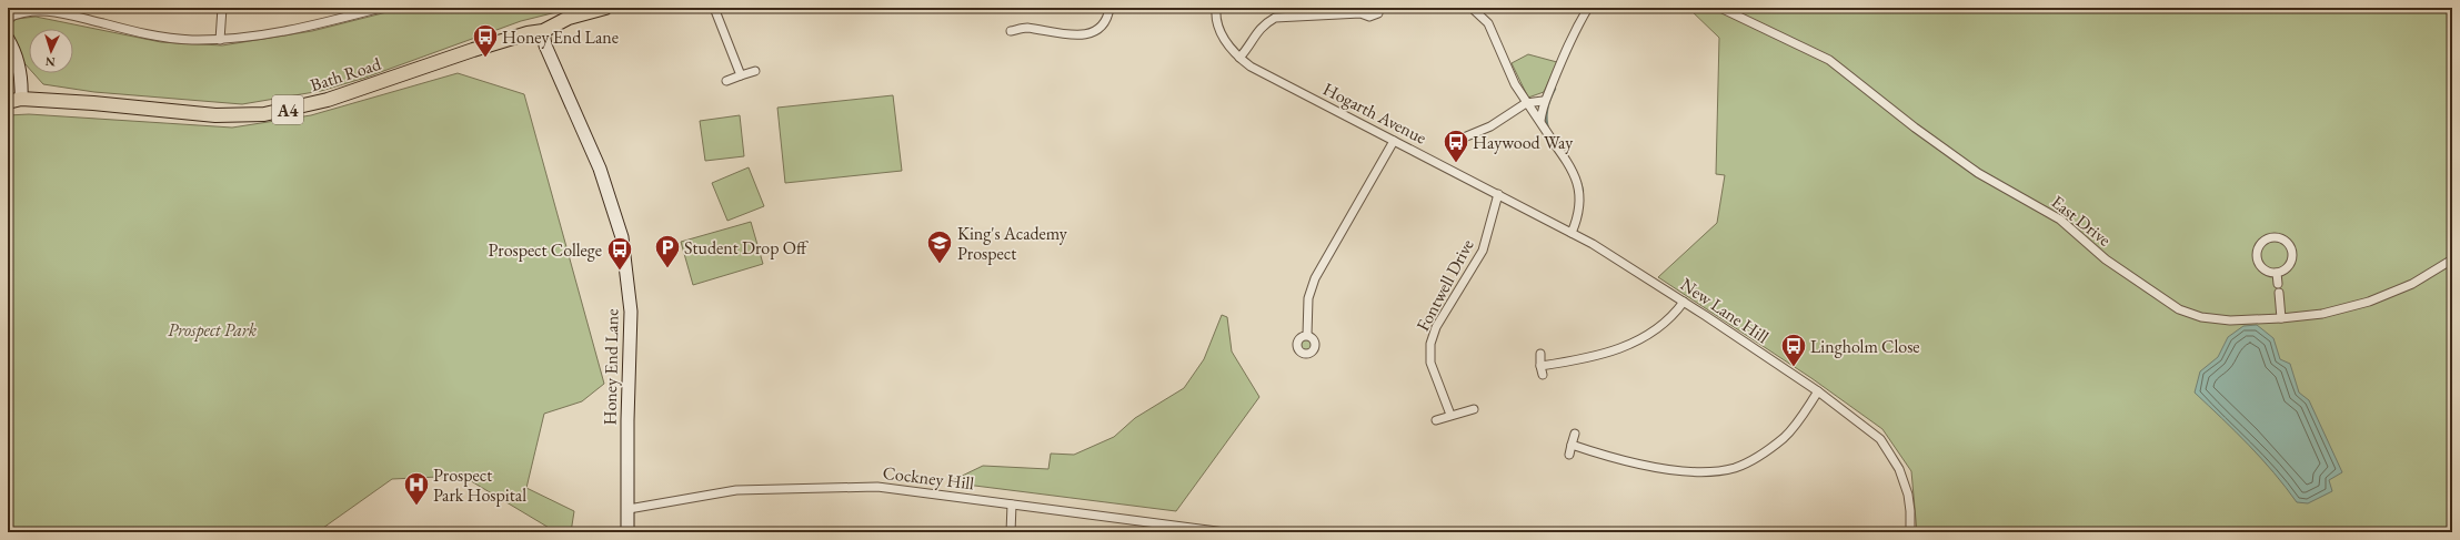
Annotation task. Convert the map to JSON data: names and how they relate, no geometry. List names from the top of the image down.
{
  "streets": {
    "main road": ["Bath Road", "A4"],
    "street": [
      "Hogarth Avenue",
      "East Drive",
      "Fontwell Drive",
      "New Lane Hill",
      "Honey End Lane",
      "Cockney Hill"
    ]
  },
  "crossings": [
    ["Bath Road", "Honey End Lane"],
    ["Hogarth Avenue", "Fontwell Drive"],
    ["Hogarth Avenue", "New Lane Hill"],
    ["Honey End Lane", "Cockney Hill"]
  ],
  "parks": ["Prospect Park"],
  "places": {
    "bus stop": [
      "Honey End Lane",
      "Haywood Way",
      "Prospect College",
      "Lingholm Close"
    ],
    "school or university": ["King's Academy Prospect"],
    "parking": ["Student Drop Off"],
    "hospital": ["Prospect Park Hospital"]
  },
  "north": "bottom"
}
